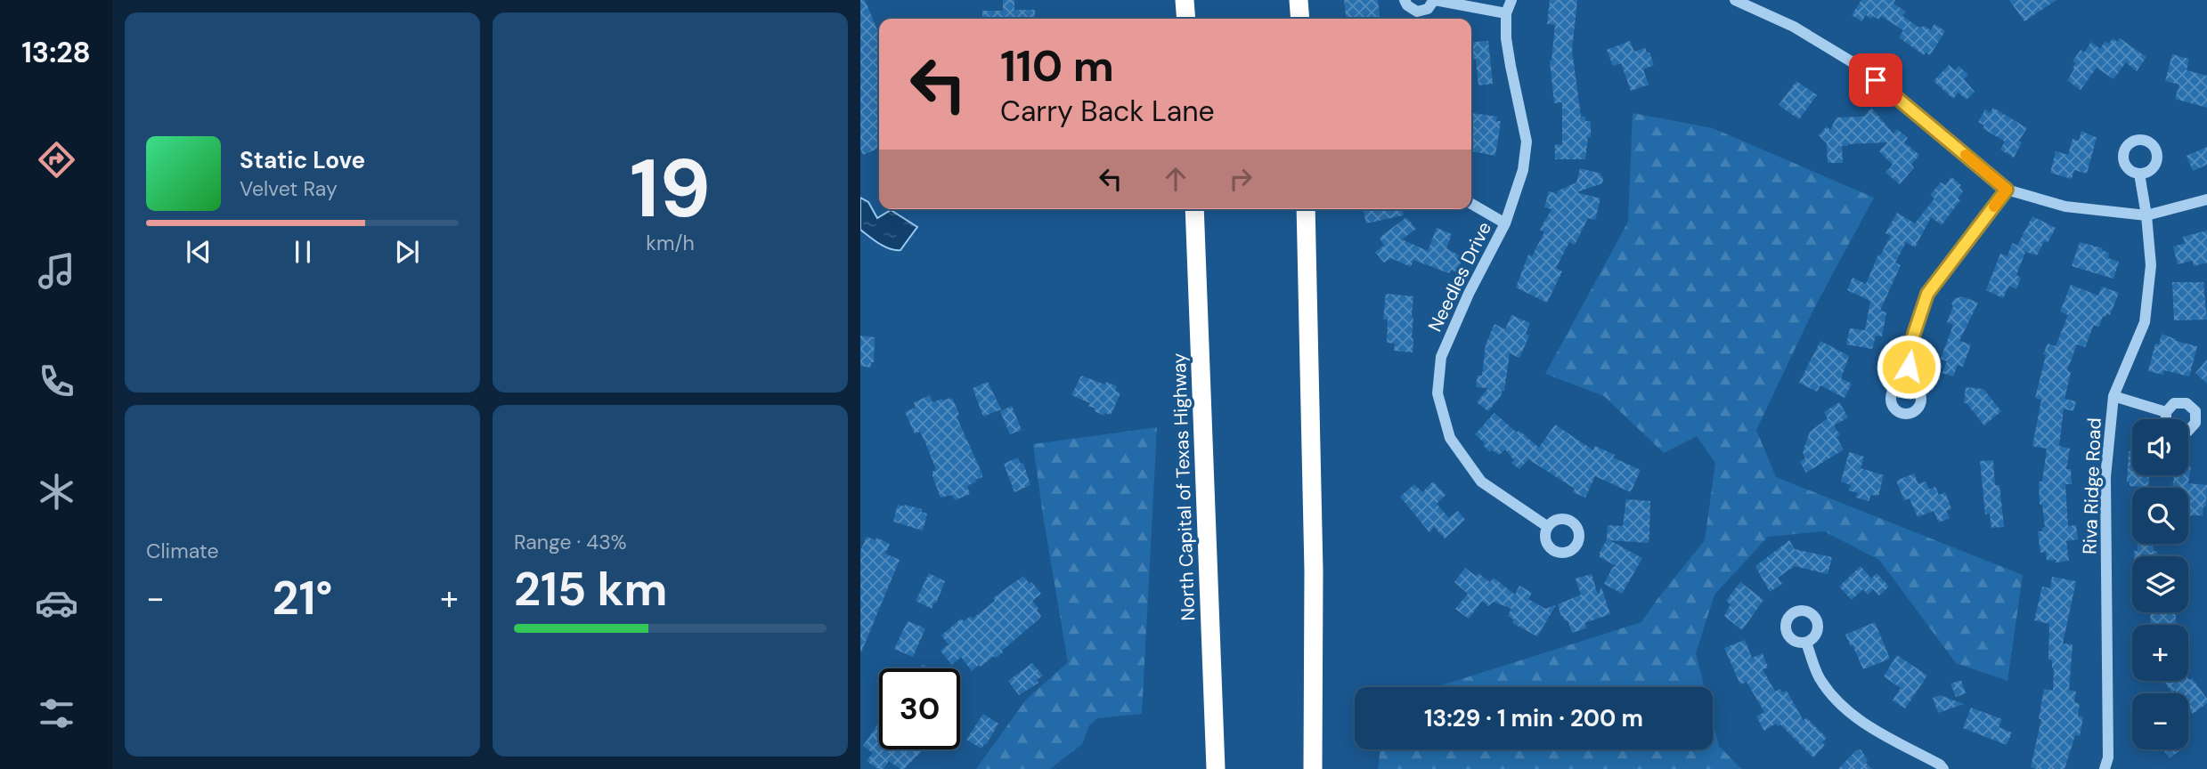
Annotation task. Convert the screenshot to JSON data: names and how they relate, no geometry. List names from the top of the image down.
{
  "streets": {
    "highway": ["North Capital of Texas Highway"],
    "street": ["Needles Drive", "Riva Ridge Road"]
  },
  "page": {
    "tabs": "13:28",
    "tile": [
      ["19", "km/h"],
      "Climate",
      ["Range · 43%", "215 km"]
    ],
    "turn": ["110 m", "Carry Back Lane"],
    "song": ["Static Love", "Velvet Ray"],
    "map_buttons": ["+", "−"],
    "heat": ["−", "21°", "+"],
    "limit": "30",
    "trip": "13:29 · 1 min · 200 m"
  }
}
